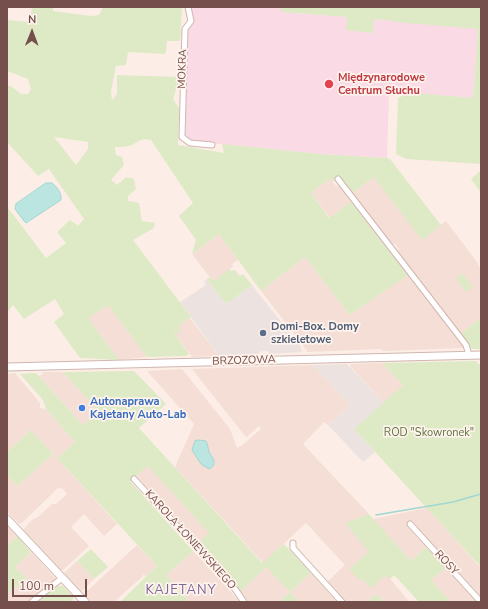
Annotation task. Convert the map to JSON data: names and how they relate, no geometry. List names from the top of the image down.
{
  "streets": {
    "street": [
      "MOKRA",
      "BRZOZOWA",
      "KAROLA ŁONIEWSKIEGO",
      "ROSY"
    ]
  },
  "districts": ["KAJETANY"],
  "parks": ["ROD \"Skowronek\""],
  "places": ["Międzynarodowe Centrum Słuchu", "Domi-Box. Domy szkieletowe", "Autonaprawa Kajetany Auto-Lab"],
  "scale_bar": "100 m",
  "north": "top"
}
